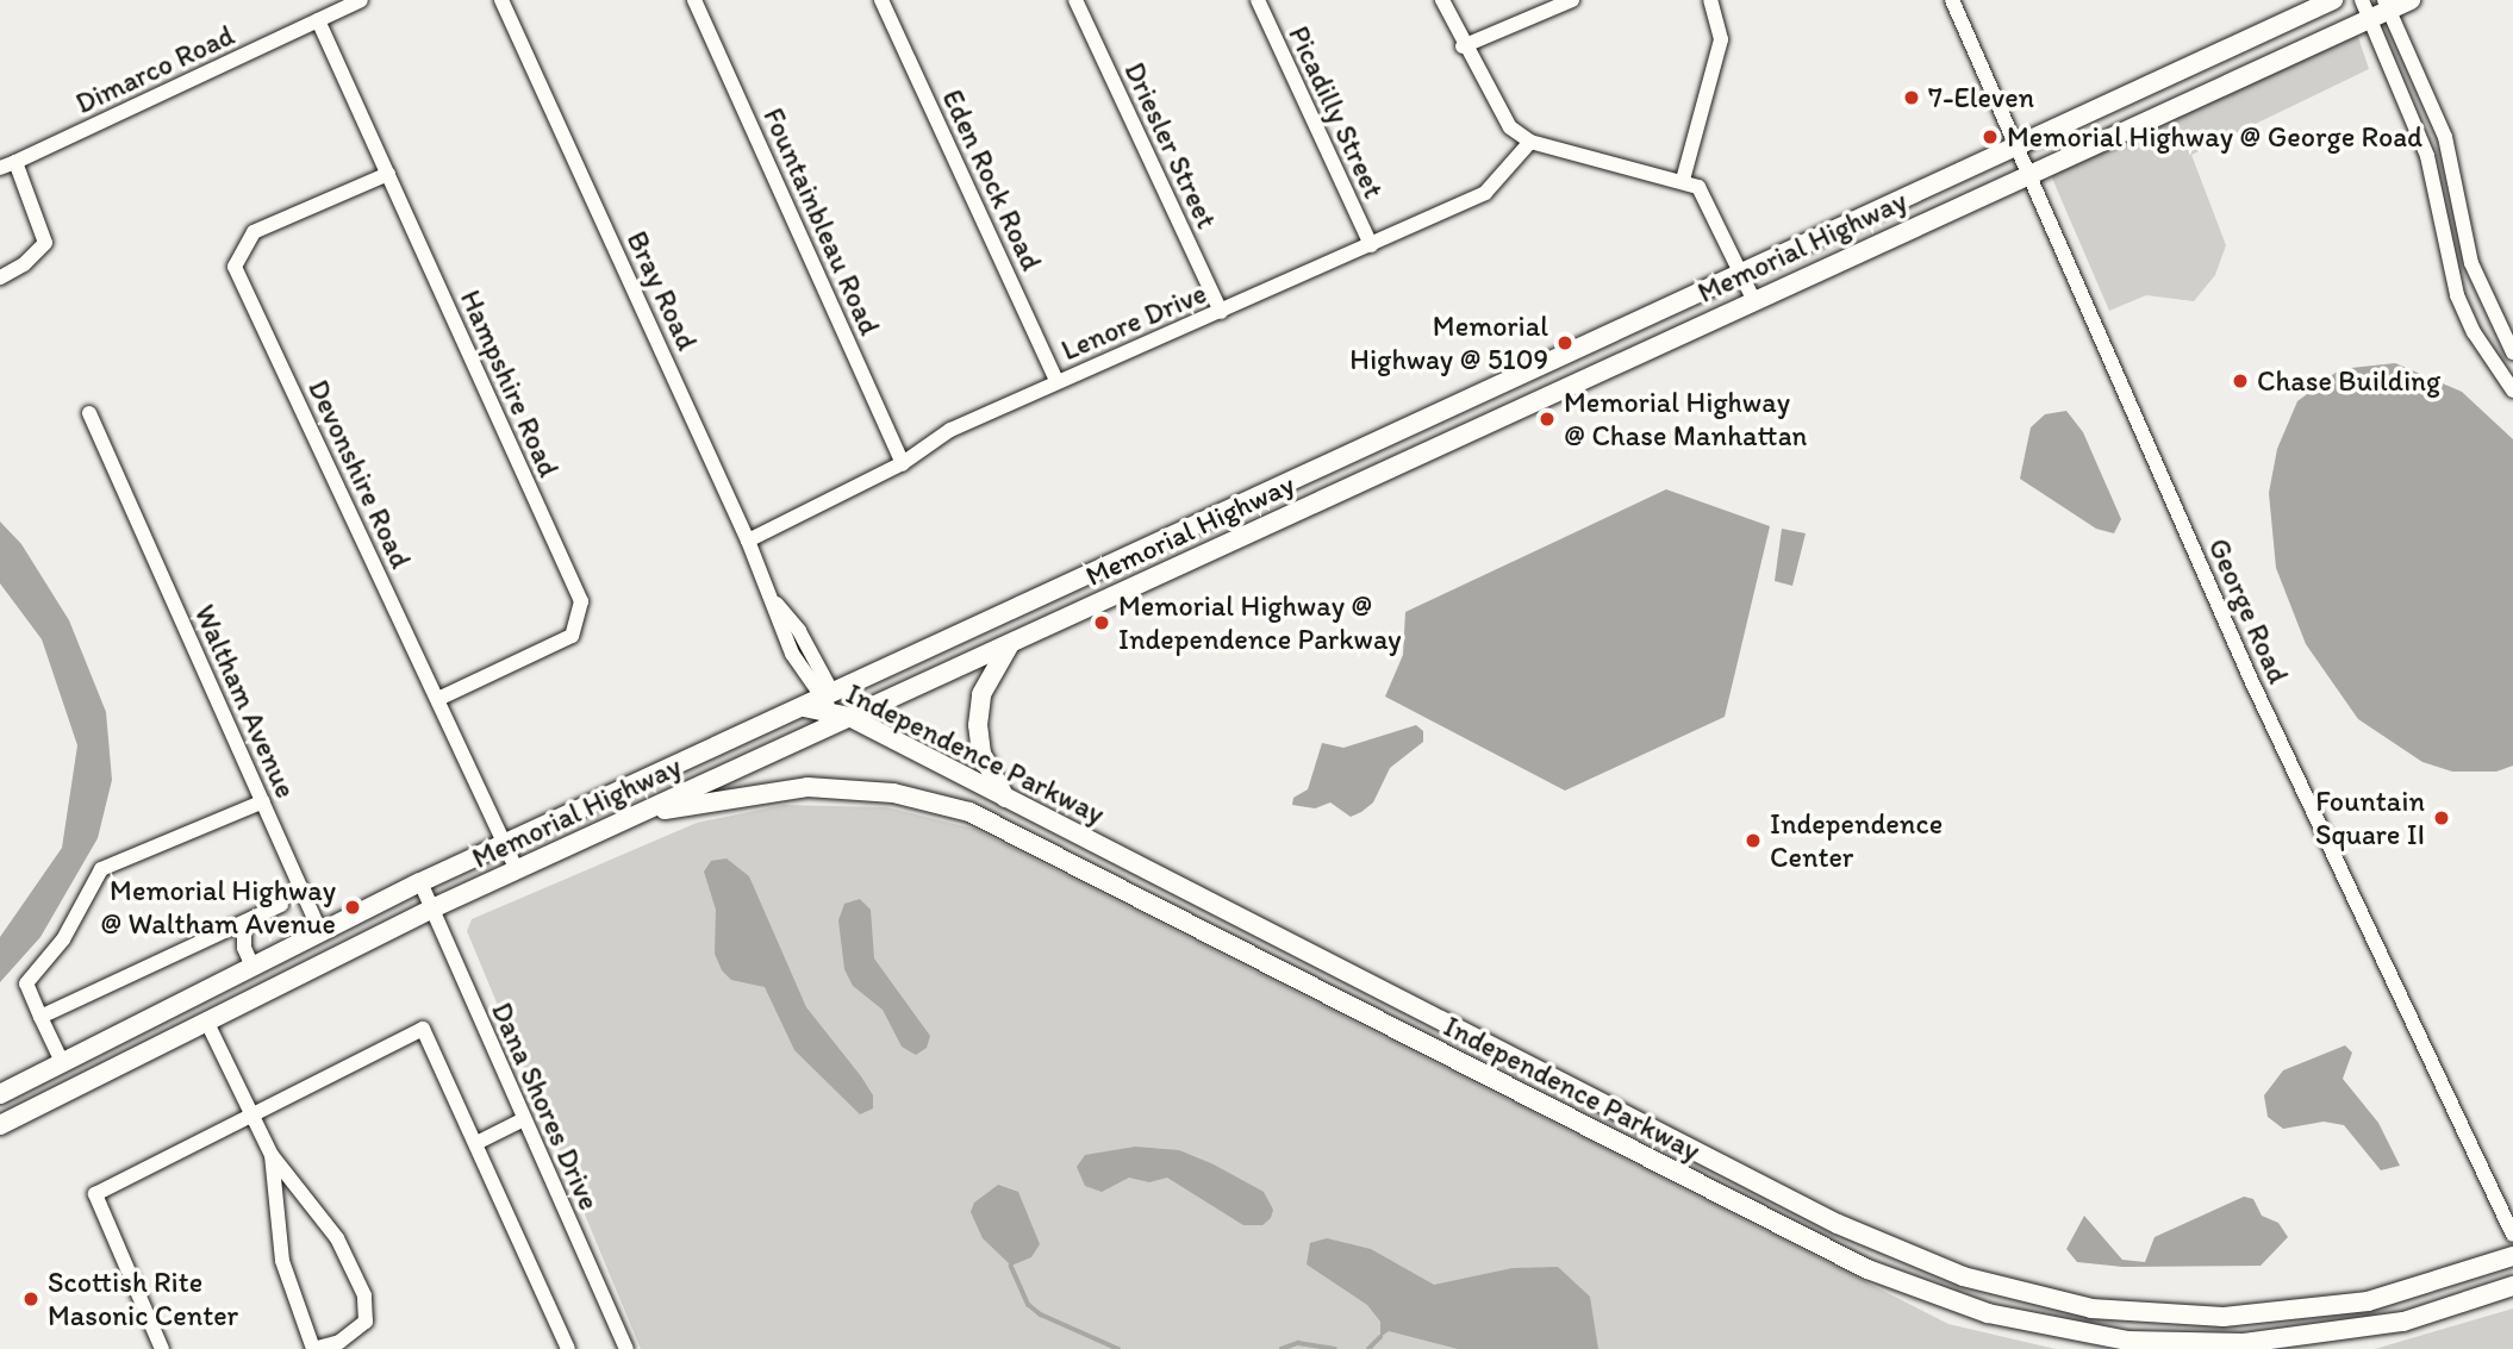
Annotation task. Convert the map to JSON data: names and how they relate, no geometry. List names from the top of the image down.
{
  "streets": {
    "main road": ["Memorial Highway", "Independence Parkway"],
    "street": [
      "Dimarco Road",
      "Picadilly Street",
      "Driesler Street",
      "Eden Rock Road",
      "Fountainbleau Road",
      "Bray Road",
      "Lenore Drive",
      "Hampshire Road",
      "Devonshire Road",
      "George Road",
      "Waltham Avenue",
      "Dana Shores Drive"
    ]
  },
  "crossings": [
    ["Dimarco Road", "Hampshire Road"],
    ["Picadilly Street", "Lenore Drive"],
    ["Driesler Street", "Lenore Drive"],
    ["Eden Rock Road", "Lenore Drive"],
    ["Fountainbleau Road", "Lenore Drive"],
    ["Memorial Highway", "Bray Road"],
    ["Memorial Highway", "Devonshire Road"],
    ["Memorial Highway", "George Road"],
    ["Memorial Highway", "Waltham Avenue"],
    ["Memorial Highway", "Independence Parkway"],
    ["Memorial Highway", "Dana Shores Drive"],
    ["Bray Road", "Lenore Drive"],
    ["Bray Road", "Independence Parkway"],
    ["Hampshire Road", "Devonshire Road"]
  ],
  "places": [
    "7-Eleven",
    "Memorial Highway @ George Road",
    "Memorial Highway @ 5109",
    "Chase Building",
    "Memorial Highway @ Chase Manhattan",
    "Memorial Highway @ Independence Parkway",
    "Fountain Square II",
    "Independence Center",
    "Memorial Highway @ Waltham Avenue",
    "Scottish Rite Masonic Center"
  ]
}
